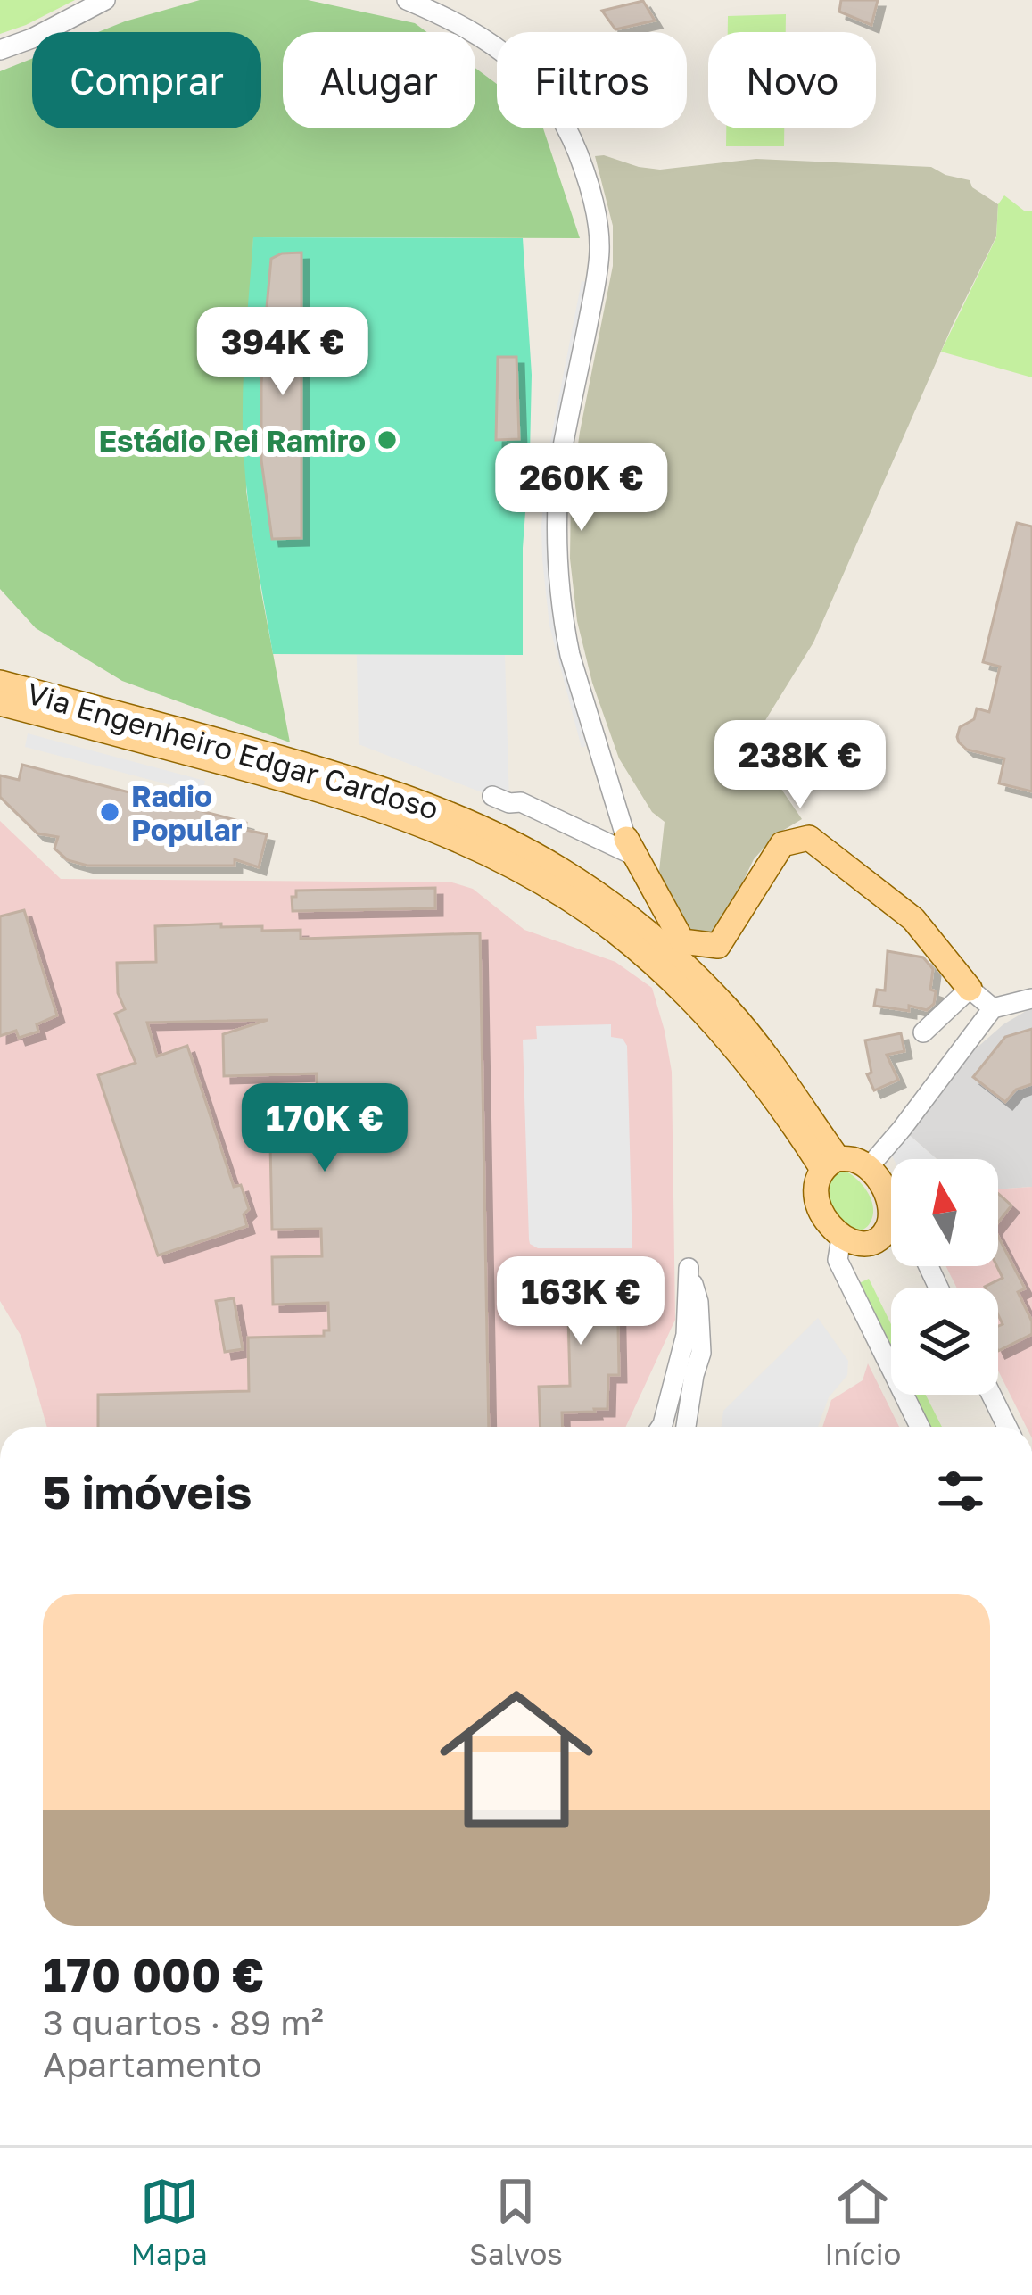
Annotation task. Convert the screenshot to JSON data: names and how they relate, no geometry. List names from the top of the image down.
{
  "streets": {
    "main road": ["Via Engenheiro Edgar Cardoso"]
  },
  "places": ["Estádio Rei Ramiro", "Radio Popular"],
  "north": "top",
  "page": {
    "chip": [
      "Comprar",
      "Alugar",
      "Filtros",
      "Novo"
    ],
    "price": [
      "394K €",
      "260K €",
      "238K €",
      "170K €",
      "163K €"
    ],
    "heading": "5 imóveis",
    "list": [
      {
        "name": "170 000 €",
        "note": "3 quartos · 89 m² · Apartamento"
      }
    ],
    "tabs": ["Mapa", "Salvos", "Início"]
  }
}
